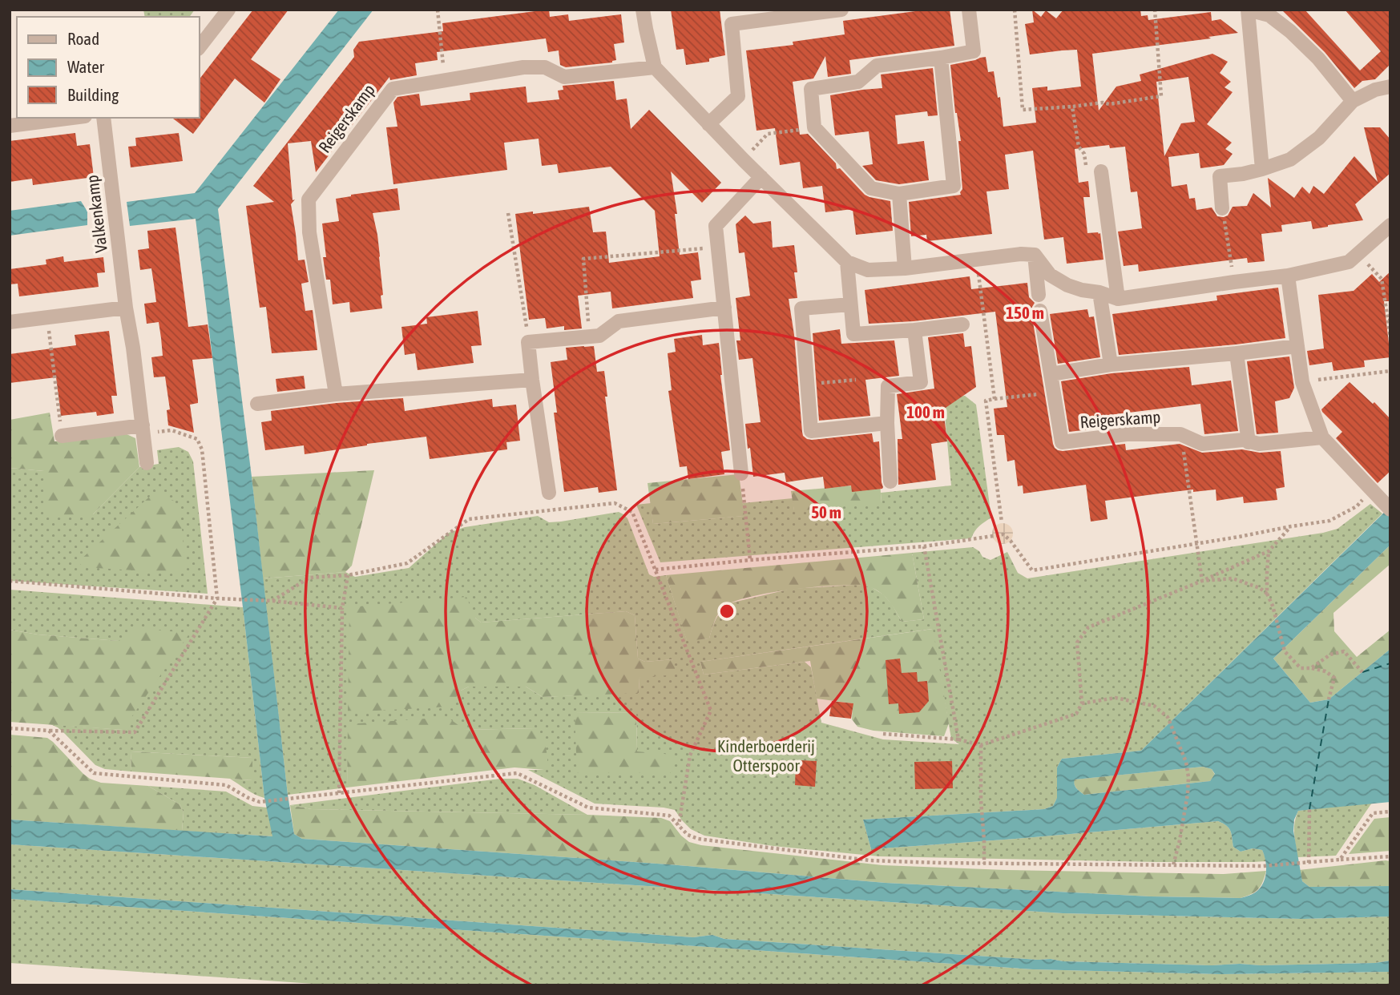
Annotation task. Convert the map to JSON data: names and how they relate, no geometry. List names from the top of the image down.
{
  "streets": {
    "street": ["Reigerskamp", "Valkenkamp"]
  },
  "parks": ["Kinderboerderij Otterspoor"],
  "legend": ["Road", "Water", "Building"],
  "rings": ["150 m", "100 m", "50 m"]
}
